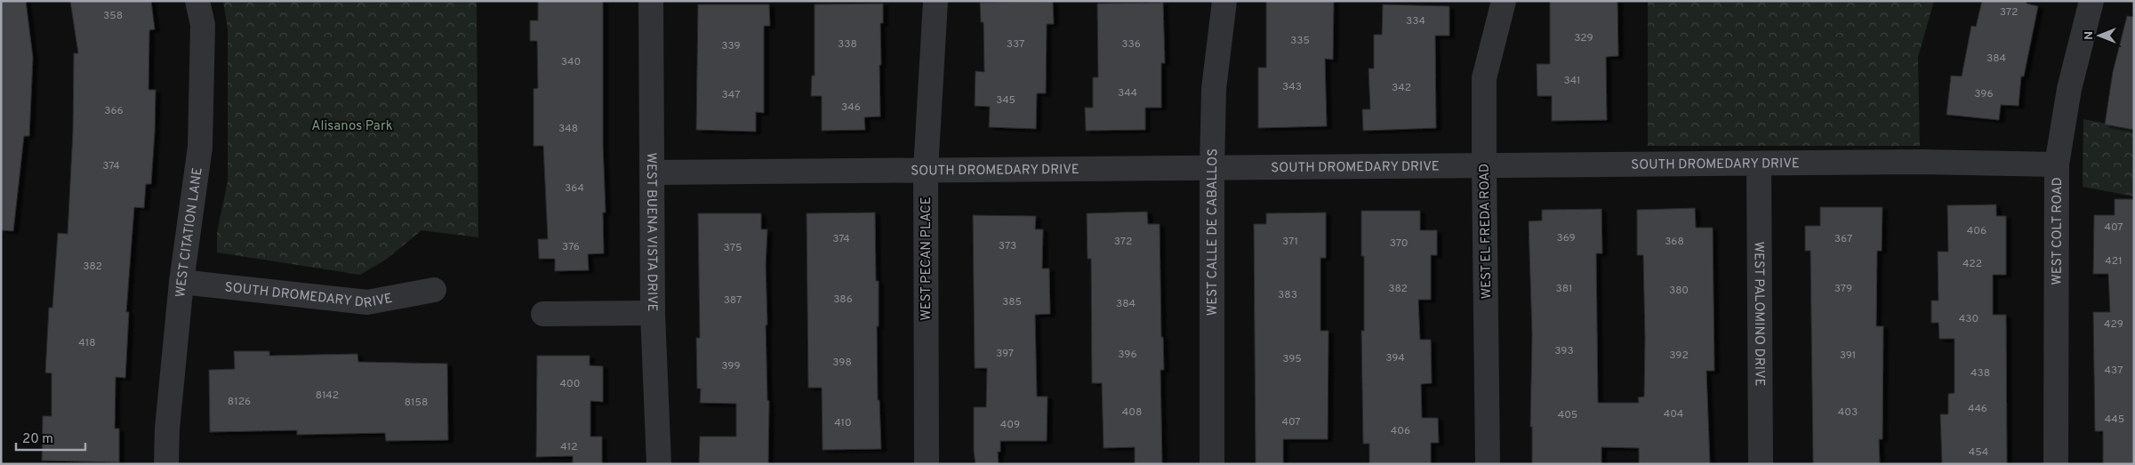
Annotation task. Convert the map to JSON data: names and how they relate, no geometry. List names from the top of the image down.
{
  "streets": {
    "street": [
      "SOUTH DROMEDARY DRIVE",
      "WEST COLT ROAD",
      "WEST EL FREDA ROAD",
      "WEST CITATION LANE",
      "WEST CALLE DE CABALLOS",
      "WEST BUENA VISTA DRIVE",
      "WEST PECAN PLACE",
      "WEST PALOMINO DRIVE"
    ]
  },
  "crossings": [
    ["SOUTH DROMEDARY DRIVE", "WEST COLT ROAD"],
    ["SOUTH DROMEDARY DRIVE", "WEST EL FREDA ROAD"],
    ["SOUTH DROMEDARY DRIVE", "WEST CITATION LANE"],
    ["SOUTH DROMEDARY DRIVE", "WEST CALLE DE CABALLOS"],
    ["SOUTH DROMEDARY DRIVE", "WEST BUENA VISTA DRIVE"],
    ["SOUTH DROMEDARY DRIVE", "WEST PECAN PLACE"],
    ["SOUTH DROMEDARY DRIVE", "WEST PALOMINO DRIVE"]
  ],
  "parks": ["Alisanos Park"],
  "house_numbers": [
    "372",
    "358",
    "334",
    "329",
    "335",
    "338",
    "337",
    "336",
    "339",
    "384",
    "340",
    "341",
    "343",
    "342",
    "344",
    "396",
    "347",
    "345",
    "346",
    "366",
    "348",
    "374",
    "364",
    "407",
    "406",
    "369",
    "374",
    "367",
    "372",
    "371",
    "368",
    "370",
    "373",
    "376",
    "375",
    "421",
    "422",
    "382",
    "382",
    "381",
    "379",
    "380",
    "383",
    "386",
    "387",
    "385",
    "384",
    "430",
    "429",
    "418",
    "393",
    "397",
    "396",
    "392",
    "391",
    "394",
    "395",
    "398",
    "399",
    "437",
    "438",
    "400",
    "8142",
    "8126",
    "8158",
    "446",
    "408",
    "403",
    "404",
    "405",
    "445",
    "407",
    "410",
    "409",
    "406",
    "412",
    "454"
  ],
  "scale_bar": "20 m",
  "north": "left"
}
